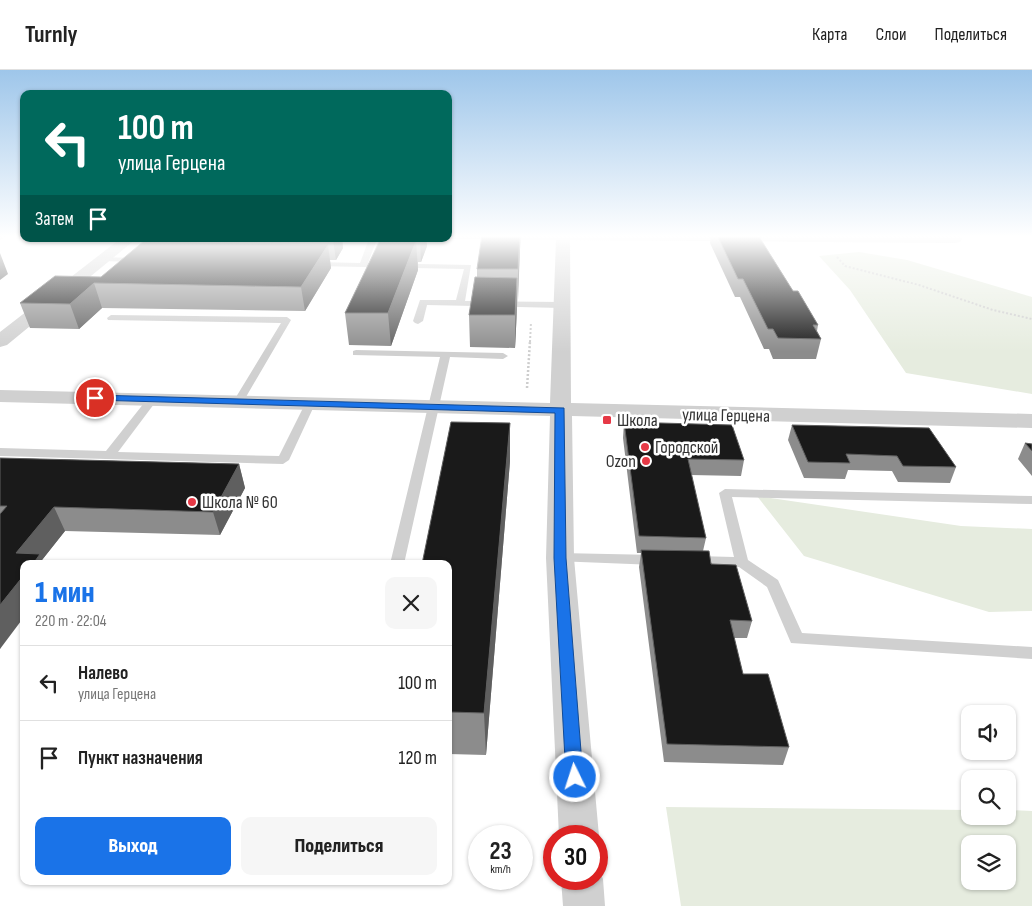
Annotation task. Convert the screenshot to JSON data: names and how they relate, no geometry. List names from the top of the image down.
{
  "streets": {
    "street": ["улица Герцена"]
  },
  "places": {
    "transit": ["Школа"],
    "other": ["Городской", "Ozon", "Школа № 60"]
  },
  "page": {
    "header": "Turnly",
    "nav": ["Карта", "Слои", "Поделиться"],
    "turn": ["100 m", "улица Герцена"],
    "then": "Затем",
    "heading": ["1 мин", "220 m · 22:04"],
    "list": [
      {
        "name": "Налево",
        "note": "улица Герцена",
        "value": "100 m"
      },
      {
        "name": "Пункт назначения",
        "value": "120 m"
      }
    ],
    "buttons": ["Выход", "Поделиться"],
    "speed": "23 km/h",
    "limit": "30"
  }
}
